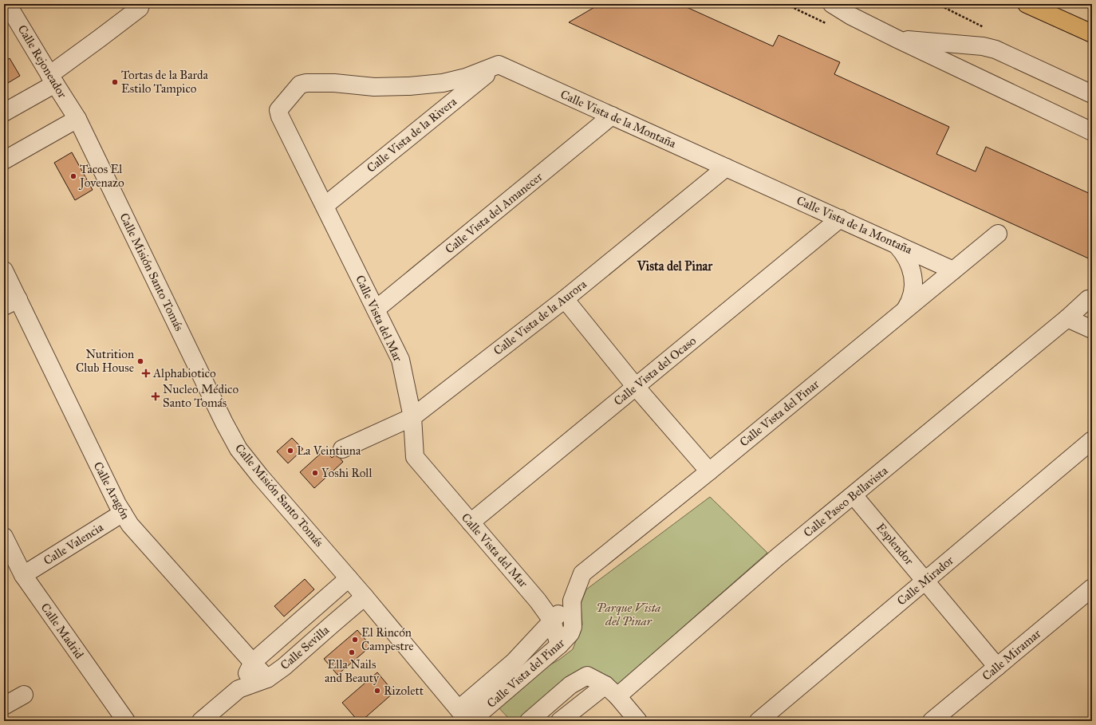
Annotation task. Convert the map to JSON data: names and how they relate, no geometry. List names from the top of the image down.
{
  "streets": {
    "street": [
      "Calle Rejoneador",
      "Calle Vista de la Montaña",
      "Calle Vista de la Rivera",
      "Calle Vista del Amanecer",
      "Calle Misión Santo Tomás",
      "Calle Vista de la Aurora",
      "Calle Vista del Mar",
      "Calle Vista del Ocaso",
      "Calle Vista del Pinar",
      "Calle Aragón",
      "Calle Paseo Bellavista",
      "Calle Valencia",
      "Esplendor",
      "Calle Mirador",
      "Calle Madrid",
      "Calle Sevilla",
      "Calle Miramar"
    ]
  },
  "crossings": [
    ["Calle Rejoneador", "Calle Misión Santo Tomás"],
    ["Calle Vista de la Montaña", "Calle Vista de la Rivera"],
    ["Calle Vista de la Montaña", "Calle Vista del Amanecer"],
    ["Calle Vista de la Montaña", "Calle Vista de la Aurora"],
    ["Calle Vista de la Montaña", "Calle Vista del Mar"],
    ["Calle Vista de la Montaña", "Calle Vista del Ocaso"],
    ["Calle Vista de la Montaña", "Calle Vista del Pinar"],
    ["Calle Vista de la Rivera", "Calle Vista del Mar"],
    ["Calle Vista del Amanecer", "Calle Vista del Mar"],
    ["Calle Misión Santo Tomás", "Calle Vista del Pinar"],
    ["Calle Misión Santo Tomás", "Calle Sevilla"],
    ["Calle Vista de la Aurora", "Calle Vista del Mar"],
    ["Calle Vista del Mar", "Calle Vista del Ocaso"],
    ["Calle Vista del Mar", "Calle Vista del Pinar"],
    ["Calle Aragón", "Calle Valencia"],
    ["Calle Aragón", "Calle Sevilla"],
    ["Calle Paseo Bellavista", "Esplendor"],
    ["Calle Valencia", "Calle Madrid"],
    ["Esplendor", "Calle Mirador"],
    ["Esplendor", "Calle Miramar"]
  ],
  "districts": ["Vista del Pinar"],
  "parks": ["Parque Vista del Pinar"],
  "places": {
    "other": [
      "Tortas de la Barda Estilo Tampico",
      "Tacos El Jovenazo",
      "Nutrition Club House",
      "La Veintiuna",
      "Yoshi Roll",
      "El Rincón Campestre",
      "Ella Nails and Beauty",
      "Rizolett"
    ],
    "health": ["Alphabiotico", "Nucleo Médico Santo Tomás"]
  }
}
